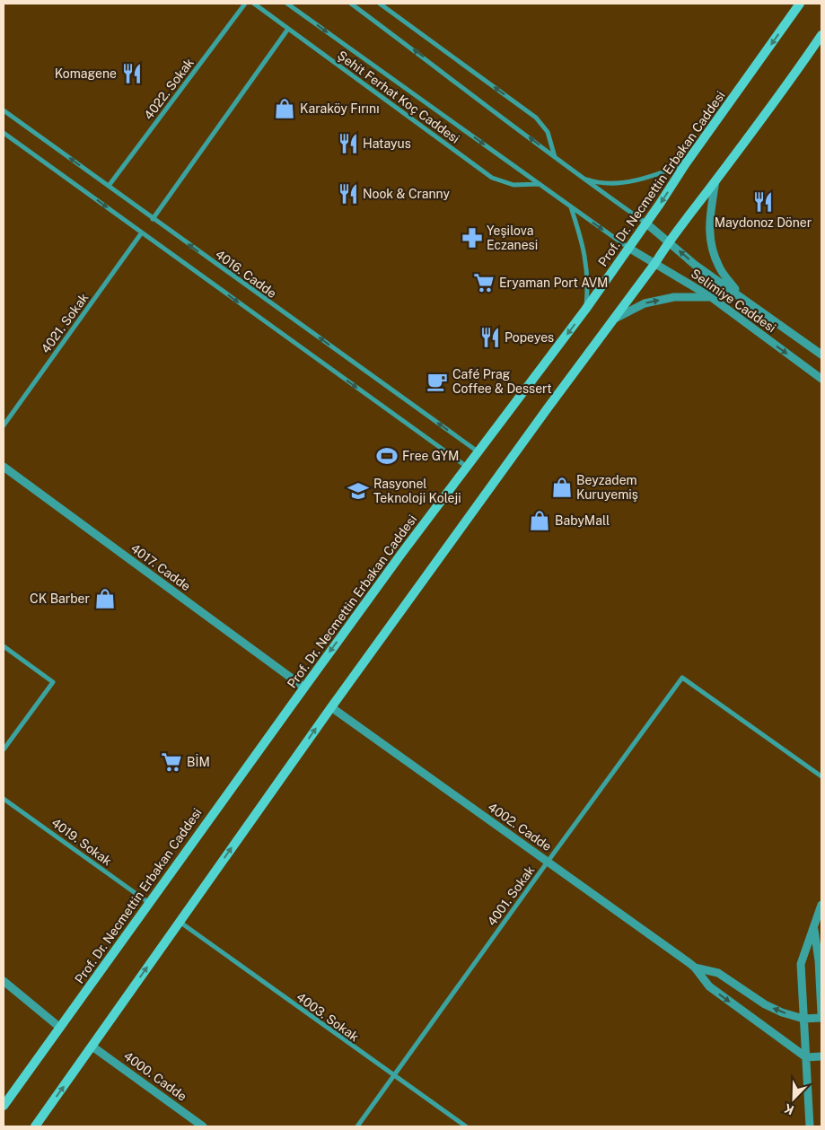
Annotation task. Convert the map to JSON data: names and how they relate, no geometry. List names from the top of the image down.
{
  "streets": {
    "main road": ["Prof. Dr. Necmettin Erbakan Caddesi"],
    "street": [
      "4022. Sokak",
      "Şehit Ferhat Koç Caddesi",
      "4016. Cadde",
      "Selimiye Caddesi",
      "4021. Sokak",
      "4017. Cadde",
      "4002. Cadde",
      "4019. Sokak",
      "4001. Sokak",
      "4003. Sokak",
      "4000. Cadde"
    ]
  },
  "crossings": [
    ["4022. Sokak", "4016. Cadde"],
    ["Şehit Ferhat Koç Caddesi", "Prof. Dr. Necmettin Erbakan Caddesi"],
    ["Şehit Ferhat Koç Caddesi", "Selimiye Caddesi"],
    ["Prof. Dr. Necmettin Erbakan Caddesi", "4016. Cadde"],
    ["Prof. Dr. Necmettin Erbakan Caddesi", "Selimiye Caddesi"],
    ["Prof. Dr. Necmettin Erbakan Caddesi", "4017. Cadde"],
    ["Prof. Dr. Necmettin Erbakan Caddesi", "4019. Sokak"],
    ["4002. Cadde", "4001. Sokak"],
    ["4001. Sokak", "4003. Sokak"]
  ],
  "places": {
    "restaurant": [
      "Komagene",
      "Hatayus",
      "Nook & Cranny",
      "Maydonoz Döner",
      "Popeyes"
    ],
    "shop": [
      "Karaköy Fırını",
      "Beyzadem Kuruyemiş",
      "BabyMall",
      "CK Barber"
    ],
    "pharmacy": ["Yeşilova Eczanesi"],
    "supermarket": ["Eryaman Port AVM", "BİM"],
    "cafe": ["Café Prag Coffee & Dessert"],
    "sports": ["Free GYM"],
    "school or university": ["Rasyonel Teknoloji Koleji"]
  },
  "north": "bottom left"
}
